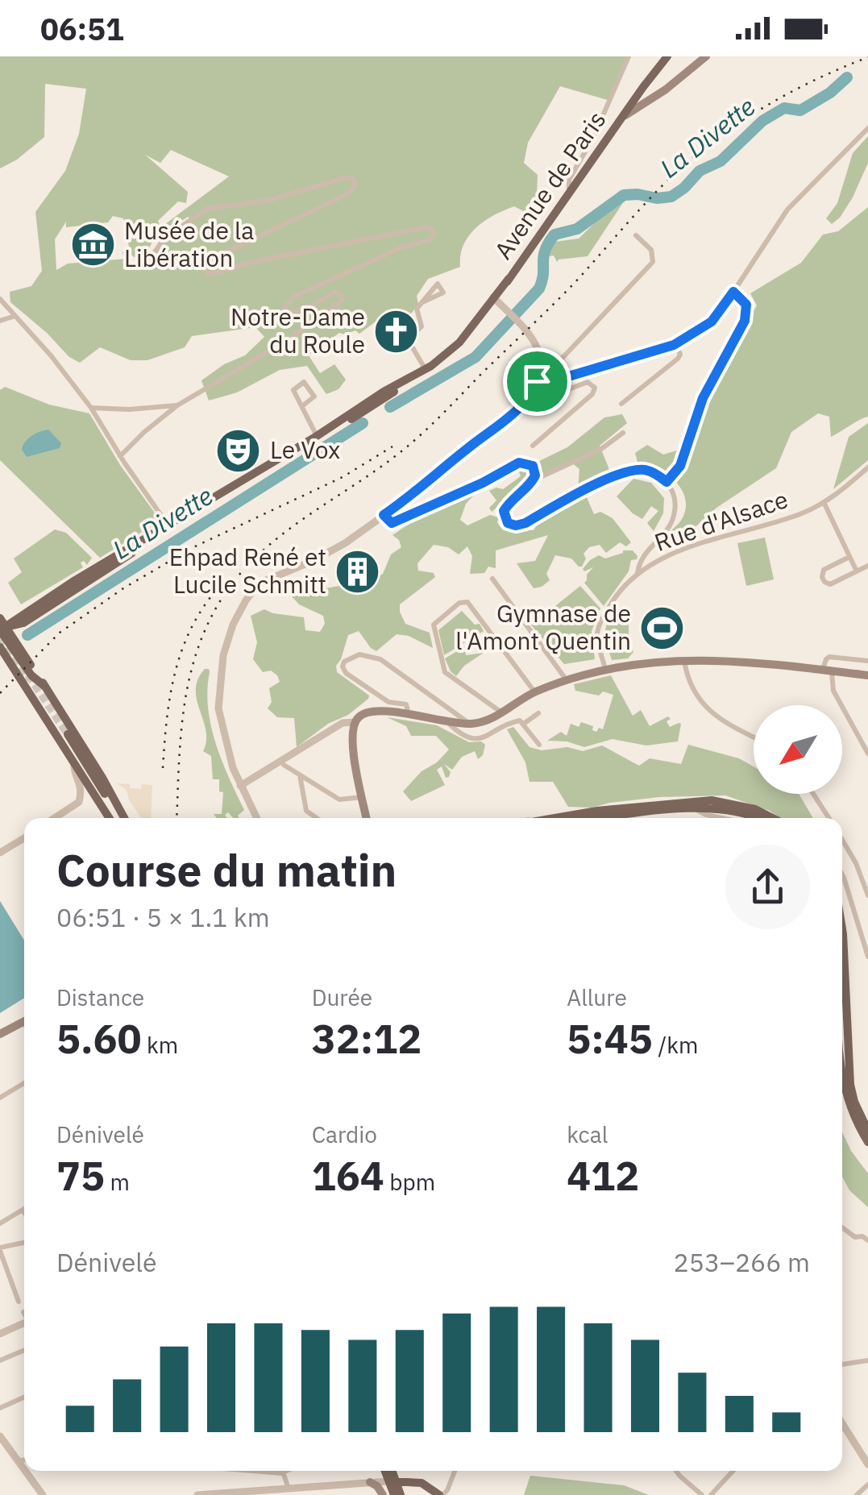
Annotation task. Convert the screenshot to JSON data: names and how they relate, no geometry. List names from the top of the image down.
{
  "streets": {
    "main road": ["Avenue de Paris"],
    "street": ["Rue d'Alsace"]
  },
  "water": ["La Divette"],
  "places": {
    "museum": ["Musée de la Libération"],
    "church": ["Notre-Dame du Roule"],
    "theatre": ["Le Vox"],
    "building": ["Ehpad René et Lucile Schmitt"],
    "sports": ["Gymnase de l'Amont Quentin"]
  },
  "north": "bottom left",
  "page": {
    "status": "06:51",
    "heading": ["Course du matin", "06:51 · 5 × 1.1 km"],
    "stats": [
      ["Distance", "5.60 km"],
      ["Durée", "32:12"],
      ["Allure", "5:45 /km"],
      ["Dénivelé", "75 m"],
      ["Cardio", "164 bpm"],
      ["kcal", "412"]
    ],
    "chart": ["Dénivelé", "253–266 m"]
  }
}
